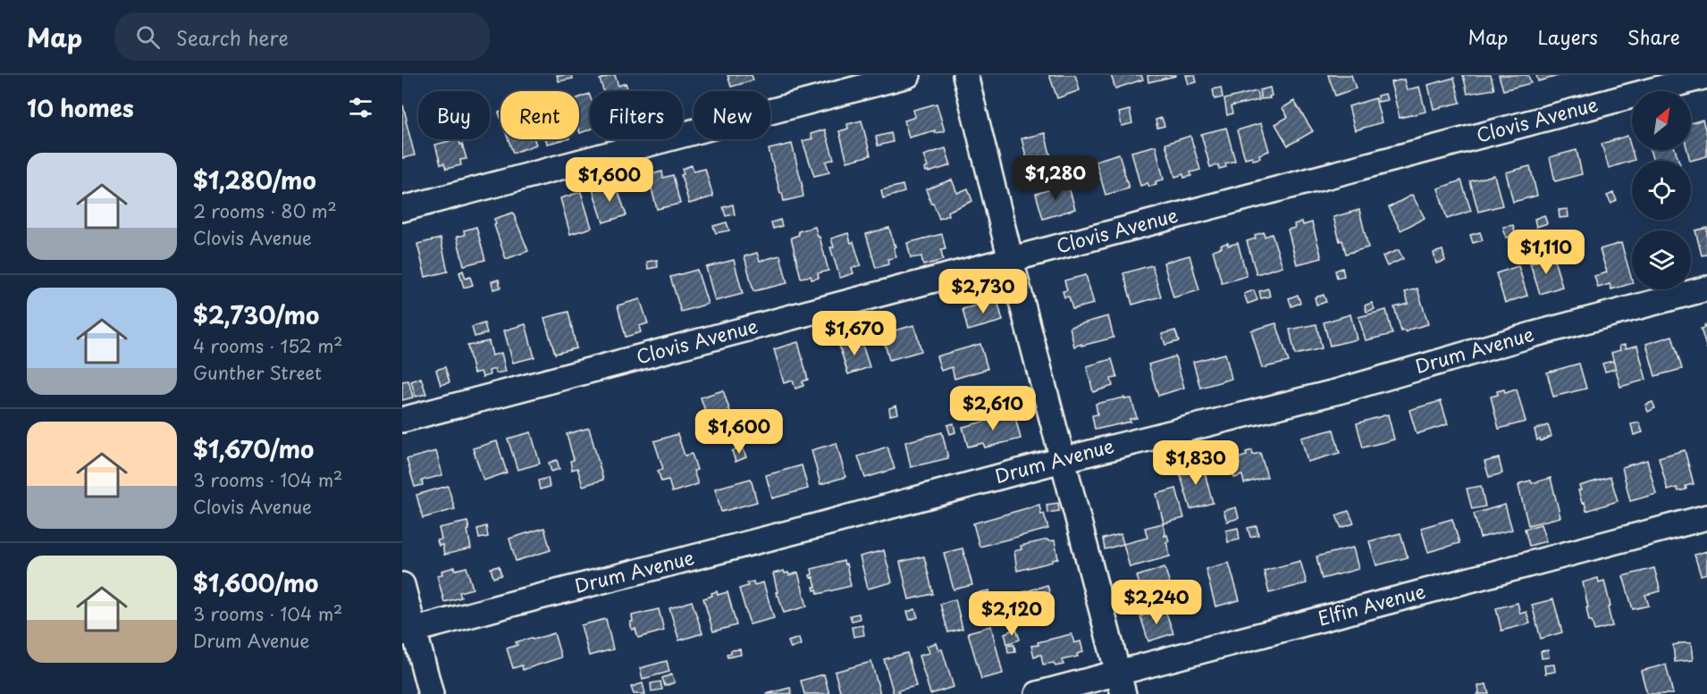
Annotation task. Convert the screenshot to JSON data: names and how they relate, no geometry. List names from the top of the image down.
{
  "streets": {
    "street": ["Clovis Avenue", "Drum Avenue", "Elfin Avenue"]
  },
  "north": "top right",
  "page": {
    "header": "Map",
    "search": "Search here",
    "nav": ["Map", "Layers", "Share"],
    "heading": "10 homes",
    "chip": [
      "Buy",
      "Rent",
      "Filters",
      "New"
    ],
    "list": [
      {
        "name": "$1,280/mo",
        "note": "2 rooms · 80 m² · Clovis Avenue"
      },
      {
        "name": "$2,730/mo",
        "note": "4 rooms · 152 m² · Gunther Street"
      },
      {
        "name": "$1,670/mo",
        "note": "3 rooms · 104 m² · Clovis Avenue"
      },
      {
        "name": "$1,600/mo",
        "note": "3 rooms · 104 m² · Drum Avenue"
      }
    ],
    "price": [
      "$1,280",
      "$1,600",
      "$1,110",
      "$2,730",
      "$1,670",
      "$2,610",
      "$1,600",
      "$1,830",
      "$2,240",
      "$2,120"
    ]
  }
}
